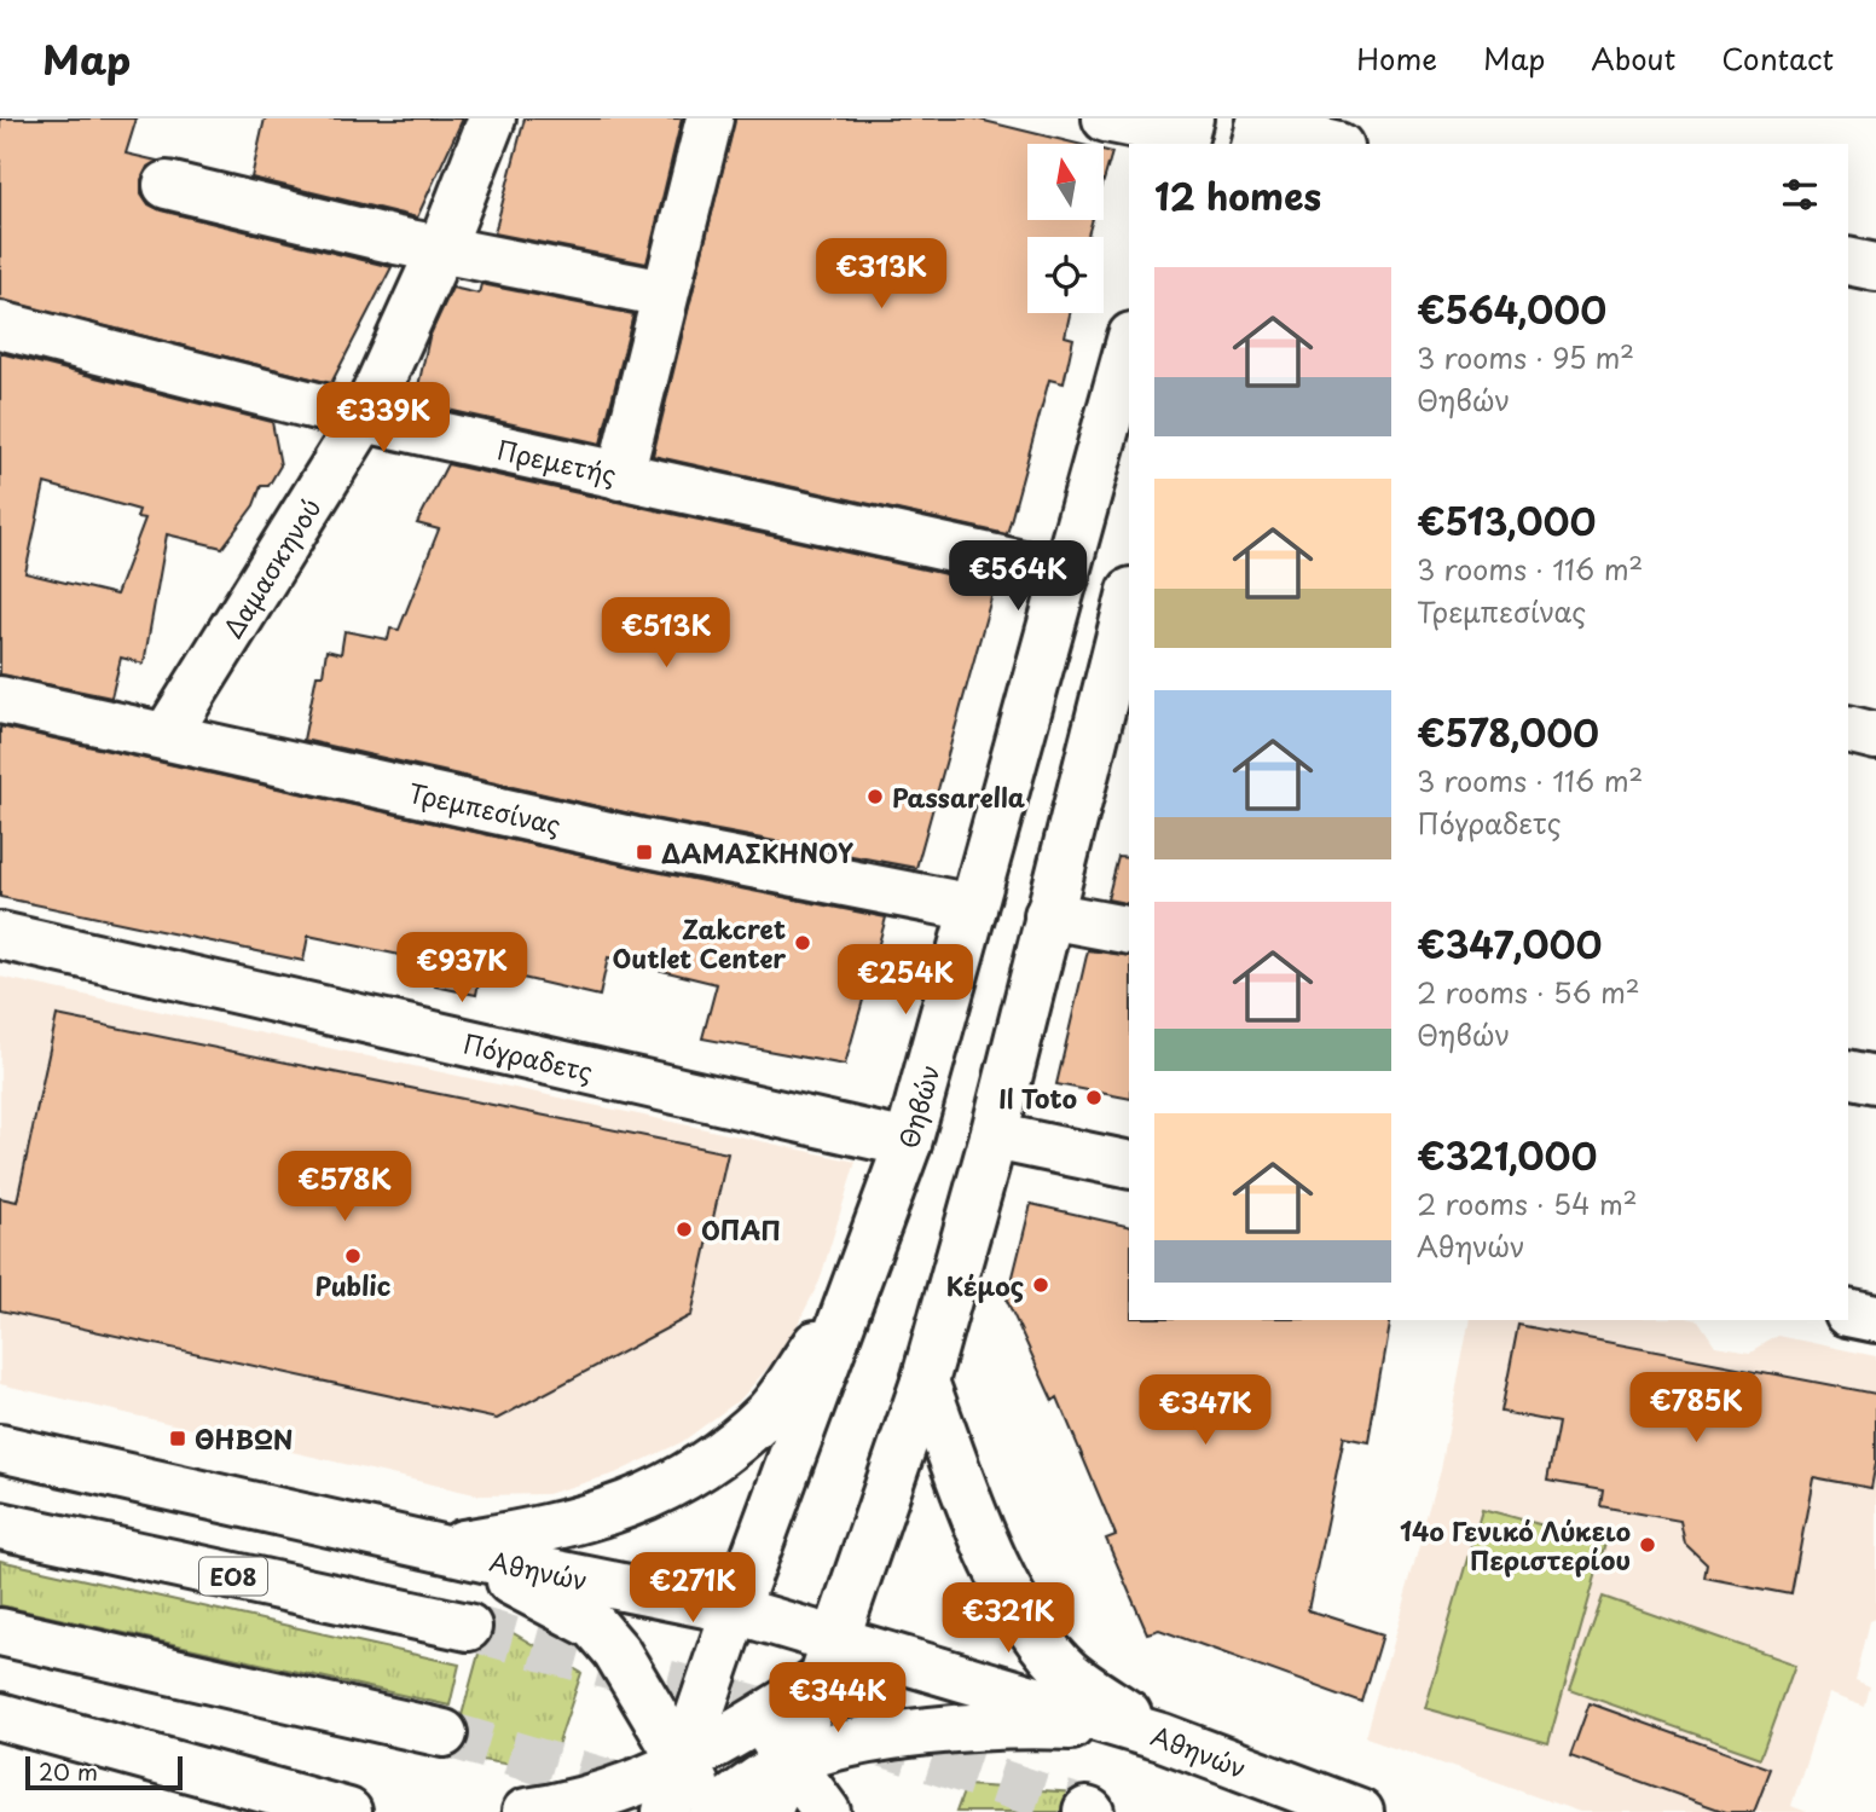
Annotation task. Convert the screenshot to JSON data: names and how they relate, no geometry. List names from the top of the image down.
{
  "streets": {
    "main road": [
      "Πρεμετής",
      "Δαμασκηνού",
      "Τρεμπεσίνας",
      "Πόγραδετς",
      "Θηβών",
      "Αθηνών",
      "ΕΟ8"
    ]
  },
  "crossings": [
    ["Πρεμετής", "Δαμασκηνού"],
    ["Πρεμετής", "Θηβών"],
    ["Δαμασκηνού", "Τρεμπεσίνας"],
    ["Τρεμπεσίνας", "Θηβών"],
    ["Πόγραδετς", "Θηβών"],
    ["Θηβών", "Αθηνών"]
  ],
  "places": {
    "other": [
      "Passarella",
      "Zakcret Outlet Center",
      "Il Toto",
      "ΟΠΑΠ",
      "Public",
      "Κέμος",
      "14ο Γενικό Λύκειο Περιστερίου"
    ],
    "transit": ["ΔΑΜΑΣΚΗΝΟΥ", "ΘΗΒΏΝ"]
  },
  "scale_bar": "20 m",
  "north": "top",
  "page": {
    "header": "Map",
    "nav": [
      "Home",
      "Map",
      "About",
      "Contact"
    ],
    "heading": "12 homes",
    "price": [
      "€313K",
      "€339K",
      "€564K",
      "€513K",
      "€937K",
      "€254K",
      "€578K",
      "€785K",
      "€347K",
      "€271K",
      "€321K",
      "€344K"
    ],
    "list": [
      {
        "name": "€564,000",
        "note": "3 rooms · 95 m² · Θηβών"
      },
      {
        "name": "€513,000",
        "note": "3 rooms · 116 m² · Τρεμπεσίνας"
      },
      {
        "name": "€578,000",
        "note": "3 rooms · 116 m² · Πόγραδετς"
      },
      {
        "name": "€347,000",
        "note": "2 rooms · 56 m² · Θηβών"
      },
      {
        "name": "€321,000",
        "note": "2 rooms · 54 m² · Αθηνών"
      }
    ],
    "scale": "20 m"
  }
}
